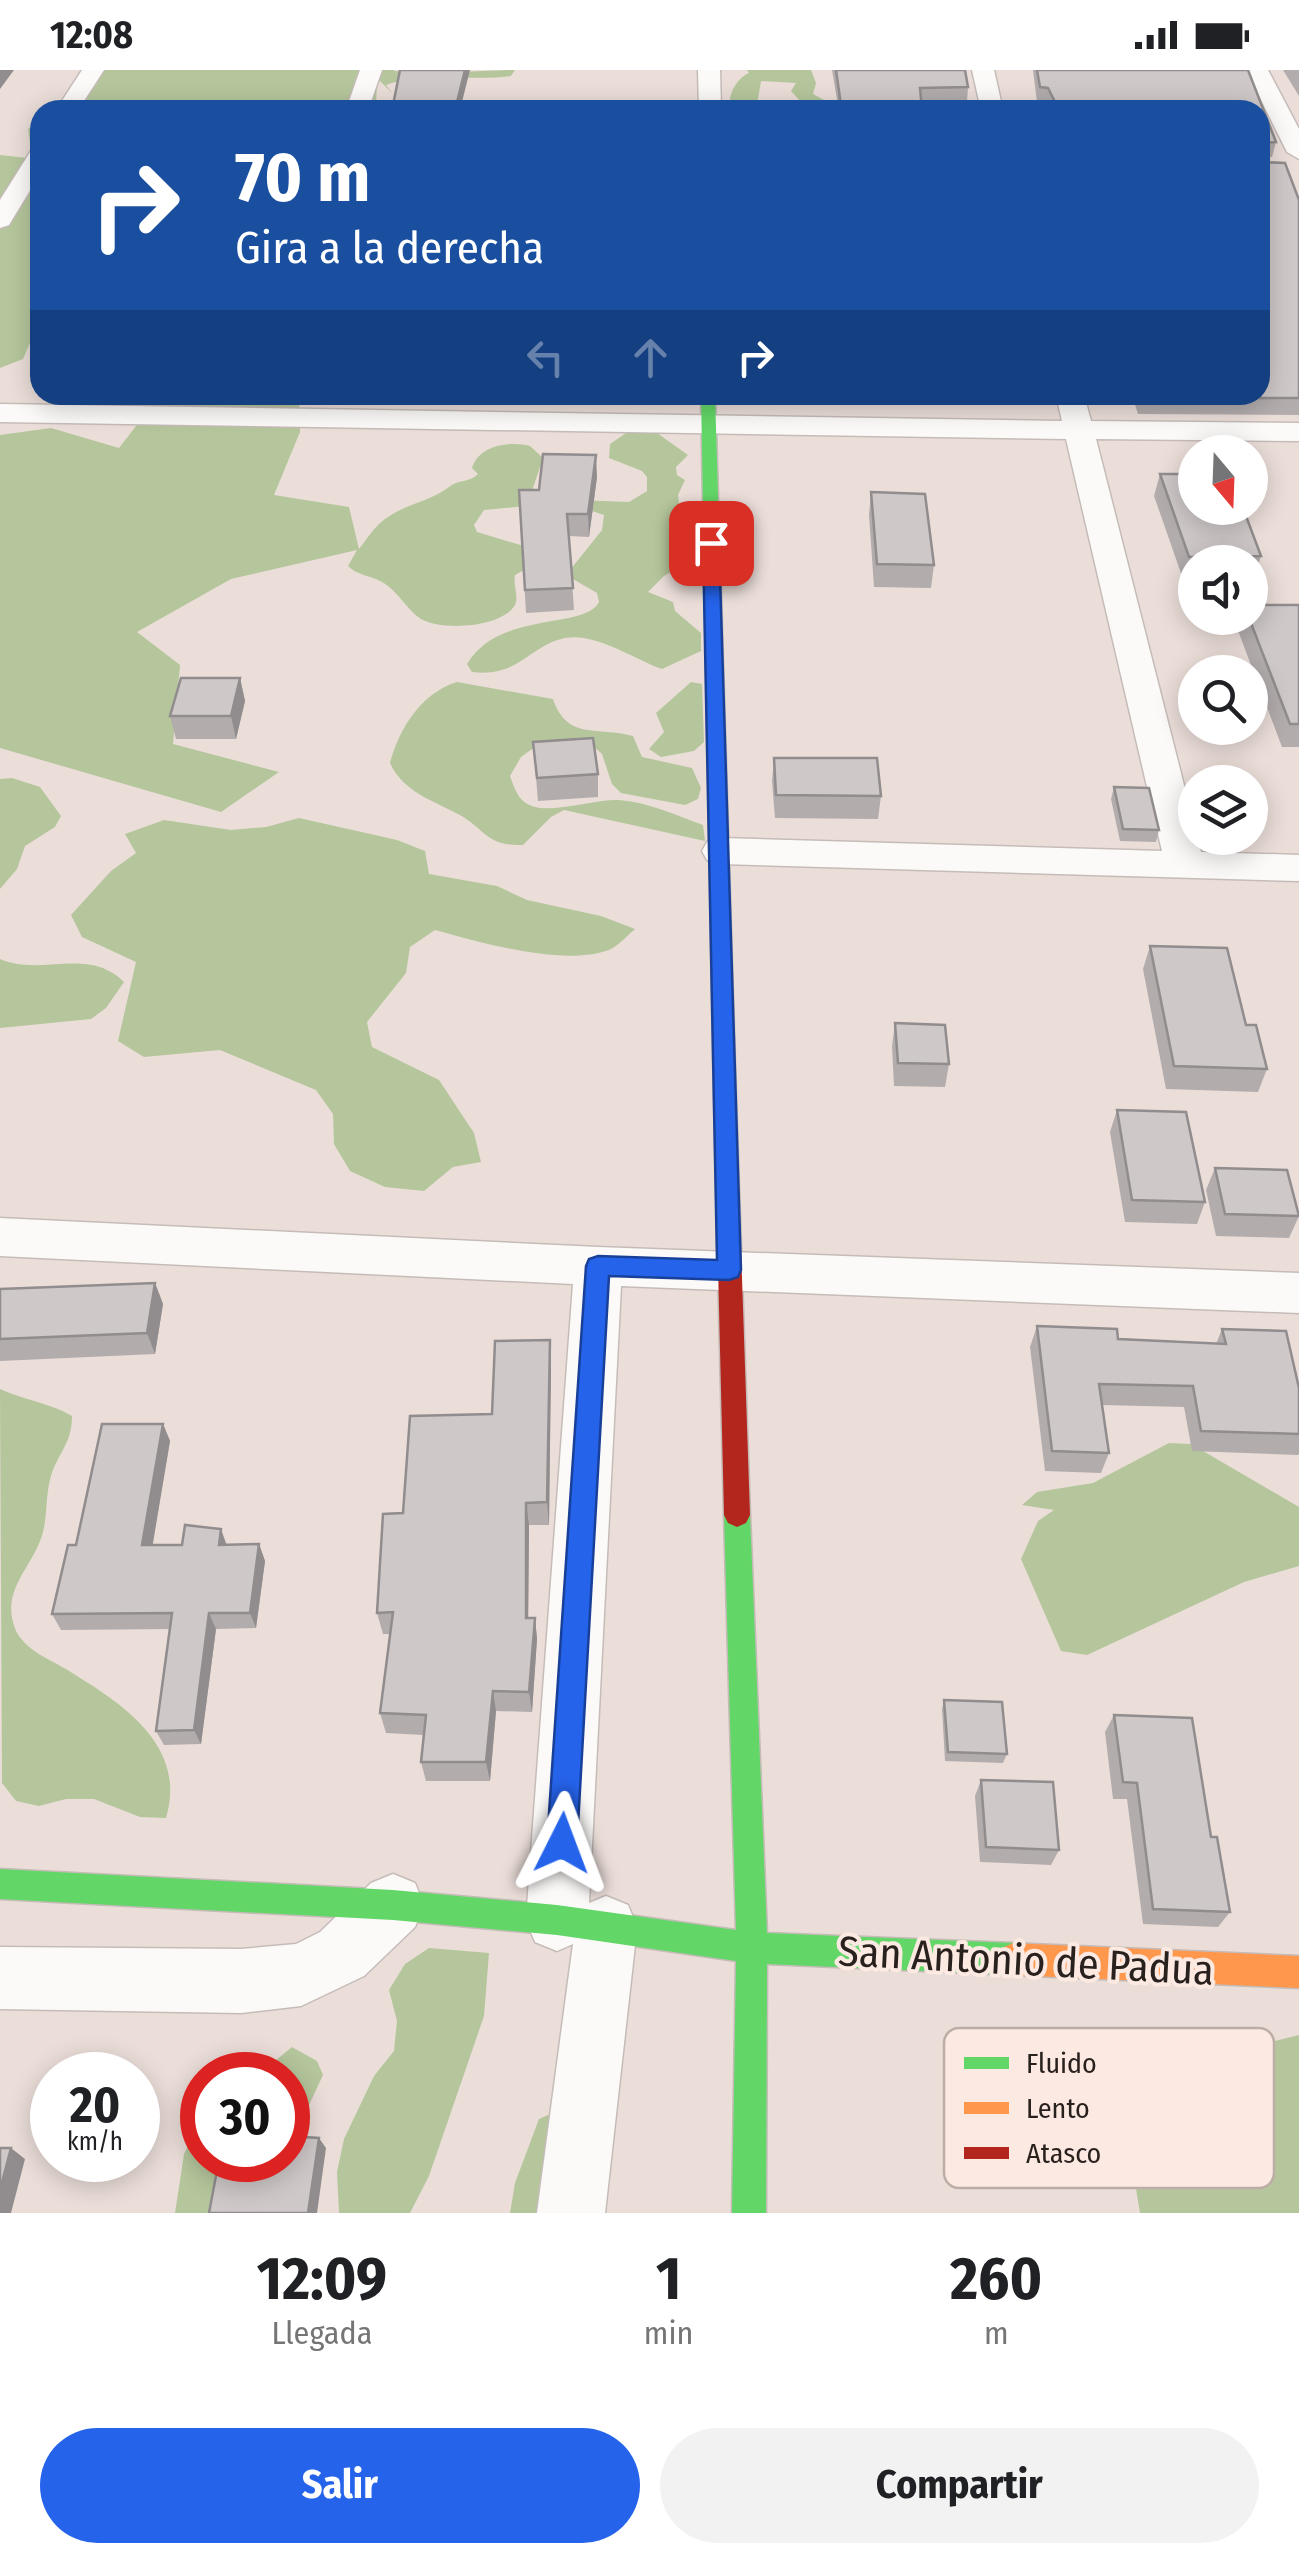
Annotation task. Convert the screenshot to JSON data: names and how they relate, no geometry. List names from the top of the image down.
{
  "streets": {
    "street": ["San Antonio de Padua"]
  },
  "legend": ["Fluido", "Lento", "Atasco"],
  "north": "bottom",
  "page": {
    "status": "12:08",
    "turn": ["70 m", "Gira a la derecha"],
    "speed": "20 km/h",
    "limit": "30",
    "eta": [
      "12:09",
      "Llegada",
      "1",
      "min",
      "260",
      "m"
    ],
    "buttons": ["Salir", "Compartir"]
  }
}
